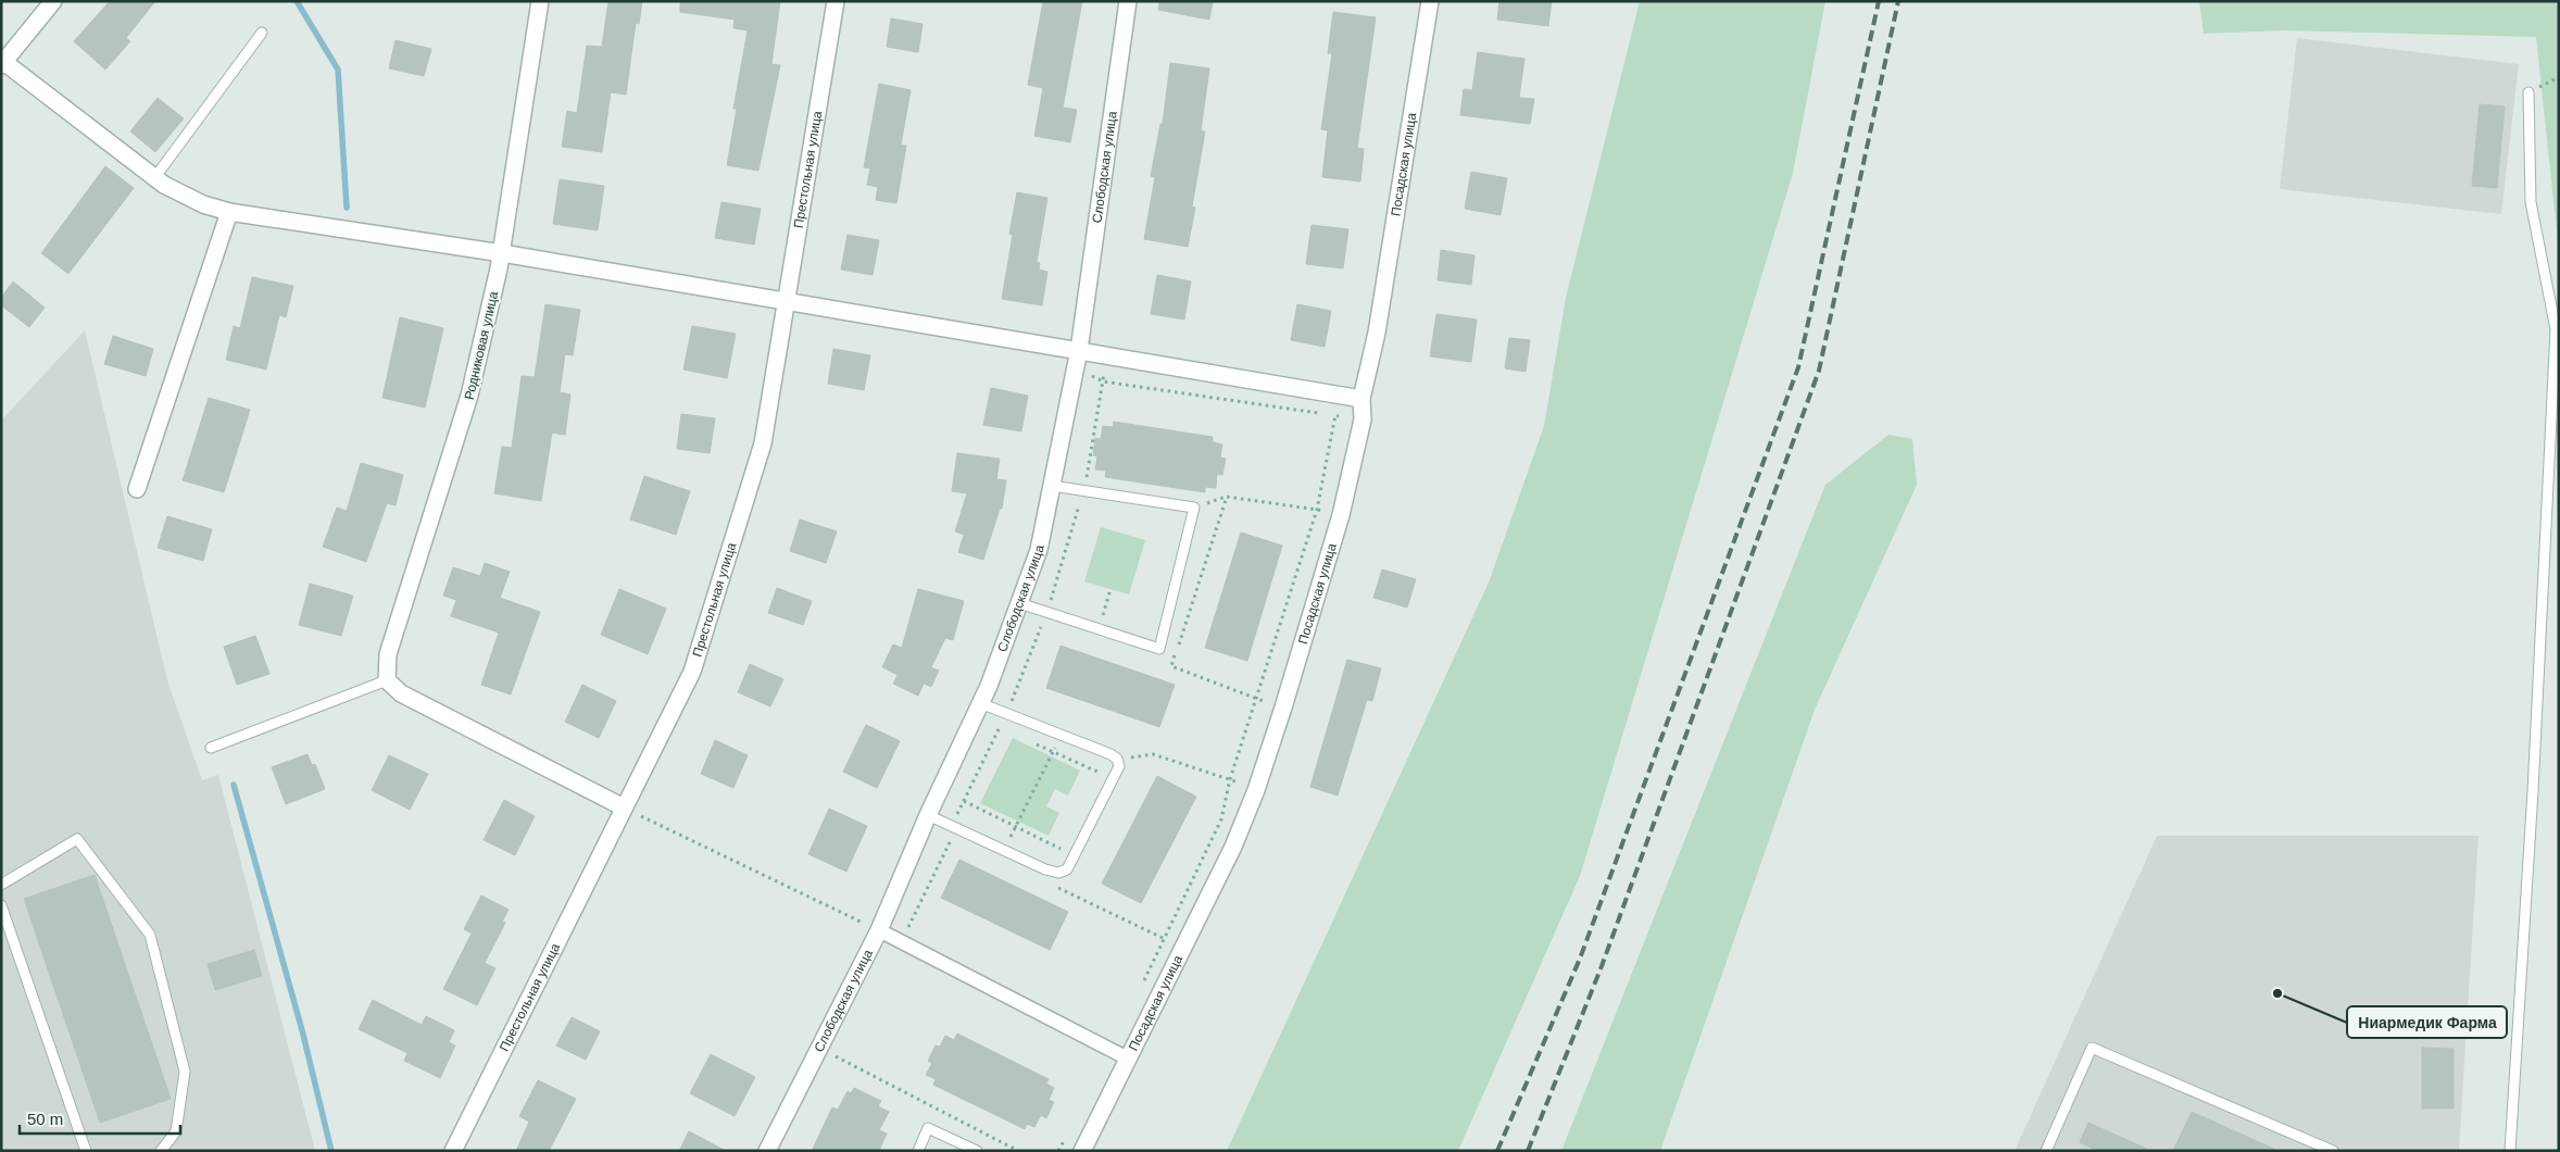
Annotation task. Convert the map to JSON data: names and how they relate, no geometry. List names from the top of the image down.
{
  "streets": {
    "street": [
      "Посадская улица",
      "Слободская улица",
      "Престольная улица",
      "Родниковая улица"
    ]
  },
  "places": ["Ниармедик Фарма"],
  "scale_bar": "50 m"
}
